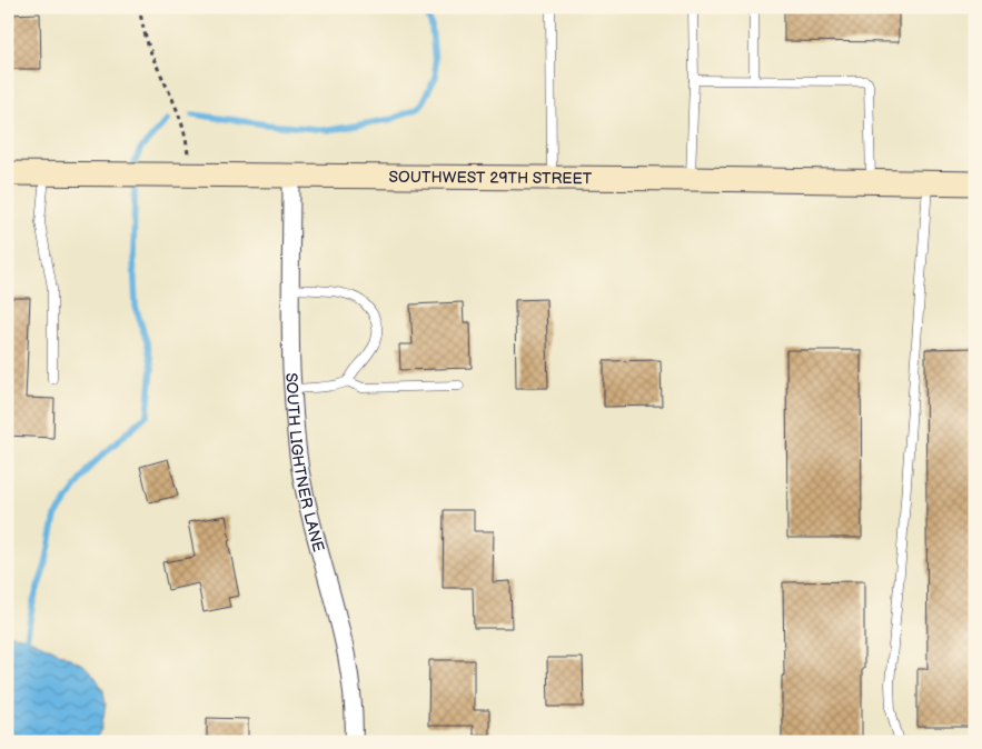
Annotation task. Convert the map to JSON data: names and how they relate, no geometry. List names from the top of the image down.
{
  "streets": {
    "street": ["SOUTHWEST 29TH STREET", "SOUTH LIGHTNER LANE"]
  },
  "crossings": [
    ["SOUTHWEST 29TH STREET", "SOUTH LIGHTNER LANE"]
  ]
}
